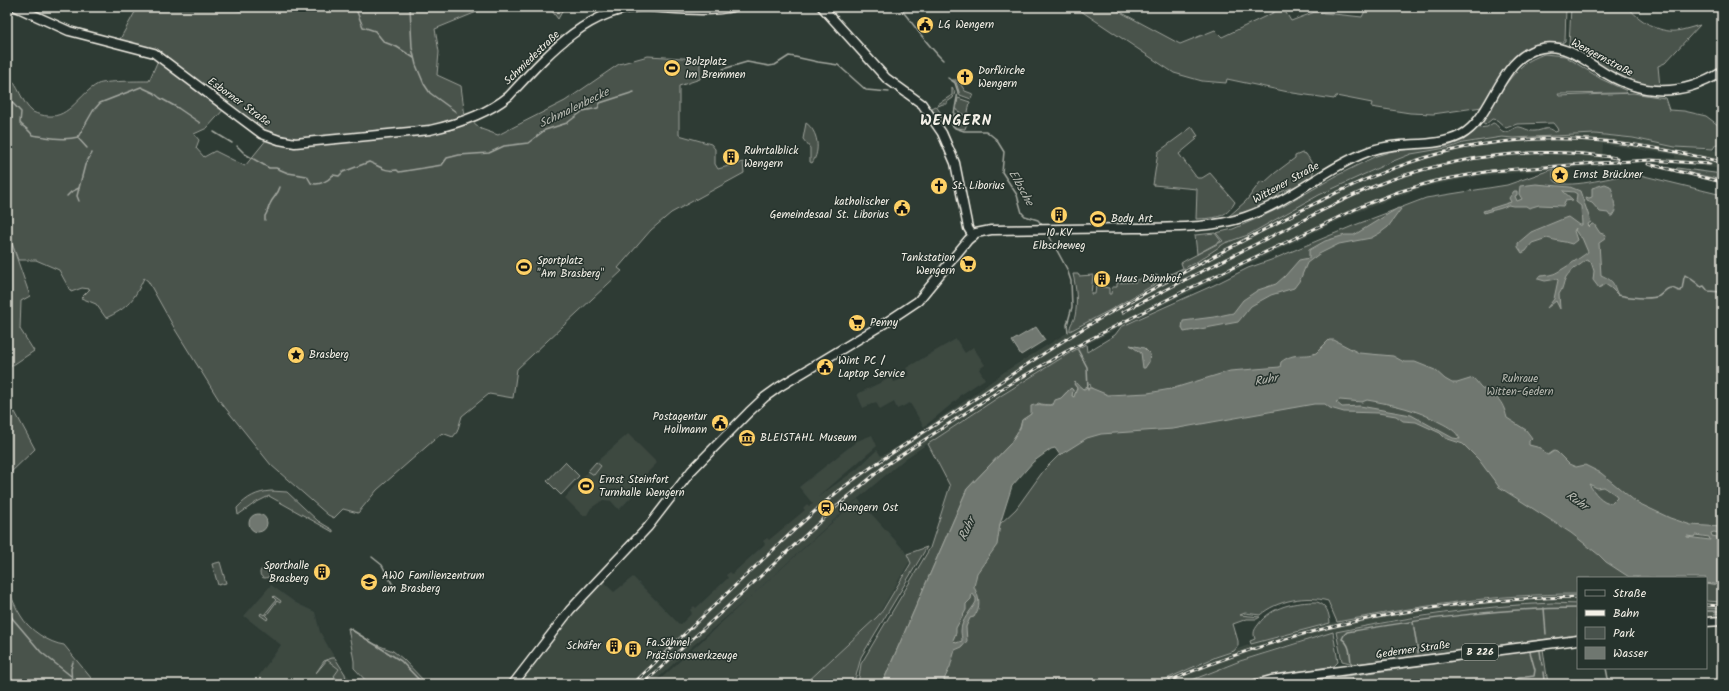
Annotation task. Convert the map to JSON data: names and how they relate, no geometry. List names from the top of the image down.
{
  "streets": {
    "main road": [
      "Schmiedestraße",
      "Wengernstraße",
      "Esborner Straße",
      "Wittener Straße",
      "Gederner Straße",
      "B 226"
    ]
  },
  "crossings": [
    ["Schmiedestraße", "Esborner Straße"],
    ["Wengernstraße", "Wittener Straße"]
  ],
  "districts": ["WENGERN"],
  "water": ["Schmalenbecke", "Elbsche", "Ruhr"],
  "parks": ["Ruhraue Witten-Gedern"],
  "places": {
    "public building": [
      "LG Wengern",
      "katholischer Gemeindesaal St. Liborius",
      "Wint PC / Laptop Service",
      "Postagentur Hollmann"
    ],
    "sports": [
      "Bolzplatz Im Bremmen",
      "Body Art",
      "Sportplatz \"Am Brasberg\"",
      "Ernst Steinfort Turnhalle Wengern"
    ],
    "church": ["Dorfkirche Wengern", "St. Liborius"],
    "building": [
      "Ruhrtalblick Wengern",
      "10 KV Elbscheweg",
      "Haus Dönnhof",
      "Sporthalle Brasberg",
      "Schäfer",
      "Fa.Söhnel Präzisionswerkzeuge"
    ],
    "place": ["Ernst Brückner", "Brasberg"],
    "supermarket": ["Tankstation Wengern", "Penny"],
    "museum": ["BLEISTAHL Museum"],
    "station": ["Wengern Ost"],
    "school or university": ["AWO Familienzentrum am Brasberg"]
  },
  "legend": [
    "Straße",
    "Bahn",
    "Park",
    "Wasser"
  ]
}
